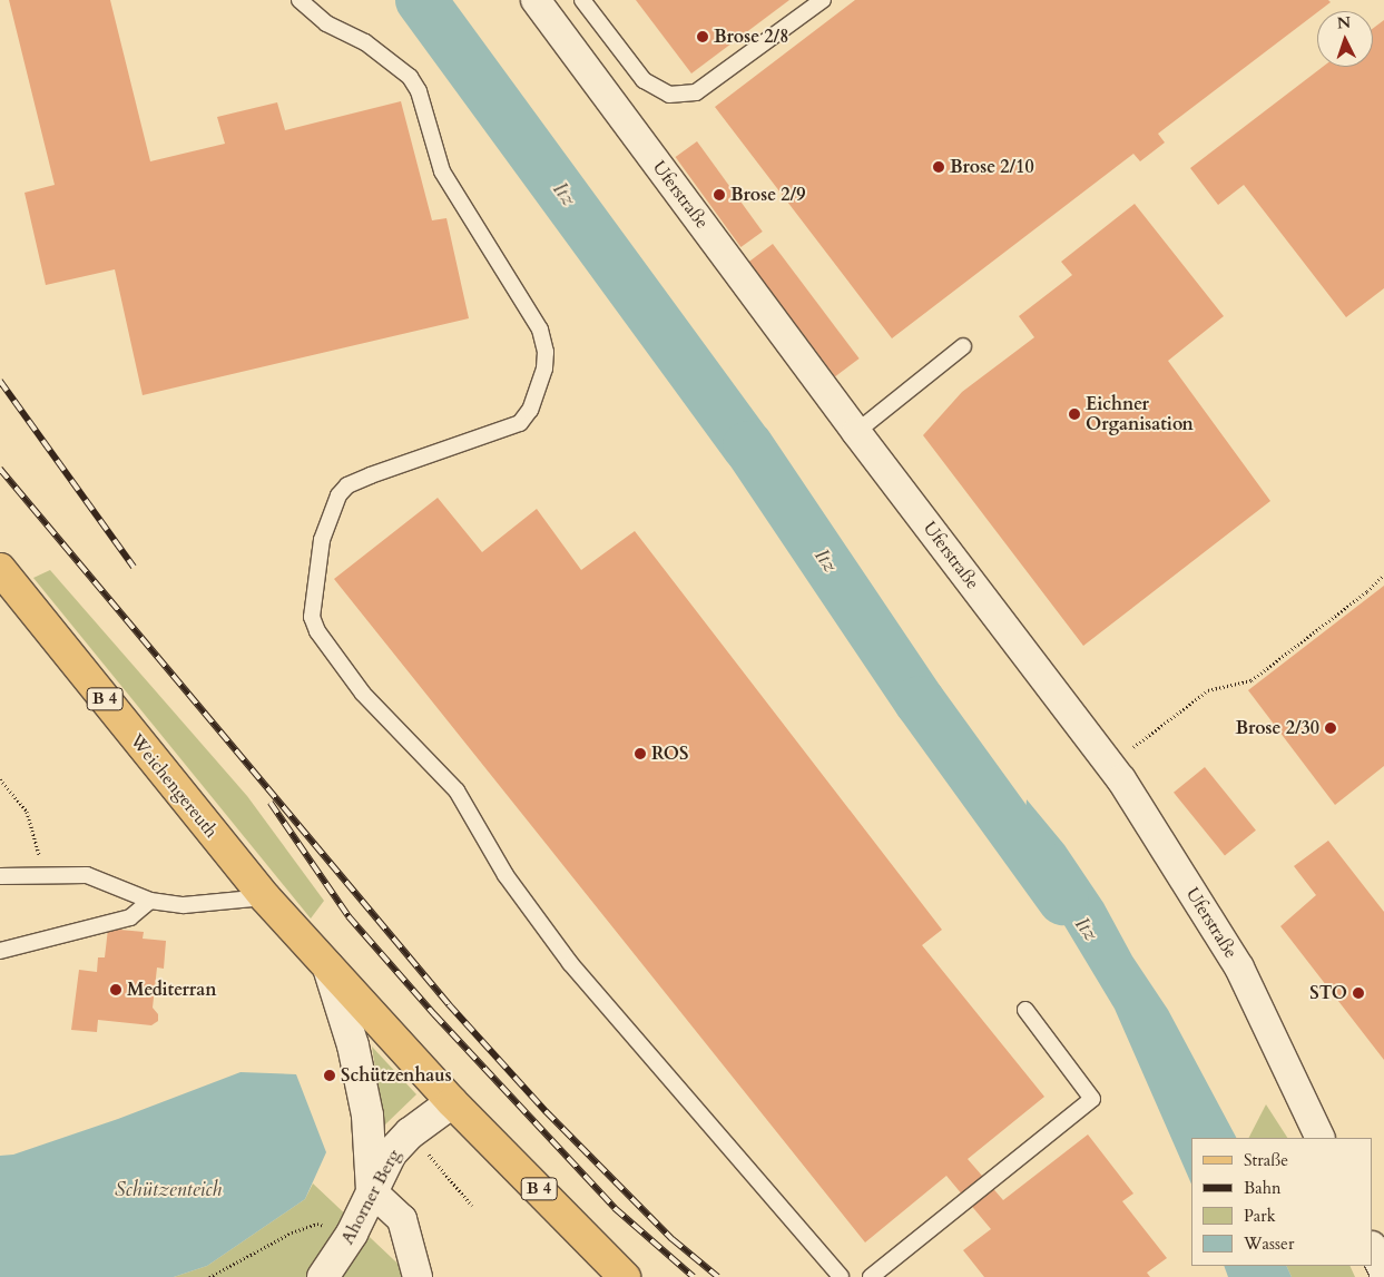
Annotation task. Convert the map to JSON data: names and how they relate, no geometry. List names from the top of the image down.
{
  "streets": {
    "main road": ["B 4", "Weichengereuth"],
    "street": ["Uferstraße", "Ahorner Berg"]
  },
  "crossings": [
    ["B 4", "Weichengereuth"],
    ["B 4", "Ahorner Berg"],
    ["Weichengereuth", "Ahorner Berg"]
  ],
  "water": ["Itz", "Schützenteich"],
  "places": [
    "Brose 2/8",
    "Brose 2/10",
    "Brose 2/9",
    "Eichner Organisation",
    "Brose 2/30",
    "ROS",
    "Mediterran",
    "STO",
    "Schützenhaus"
  ],
  "legend": [
    "Straße",
    "Bahn",
    "Park",
    "Wasser"
  ],
  "north": "top"
}
